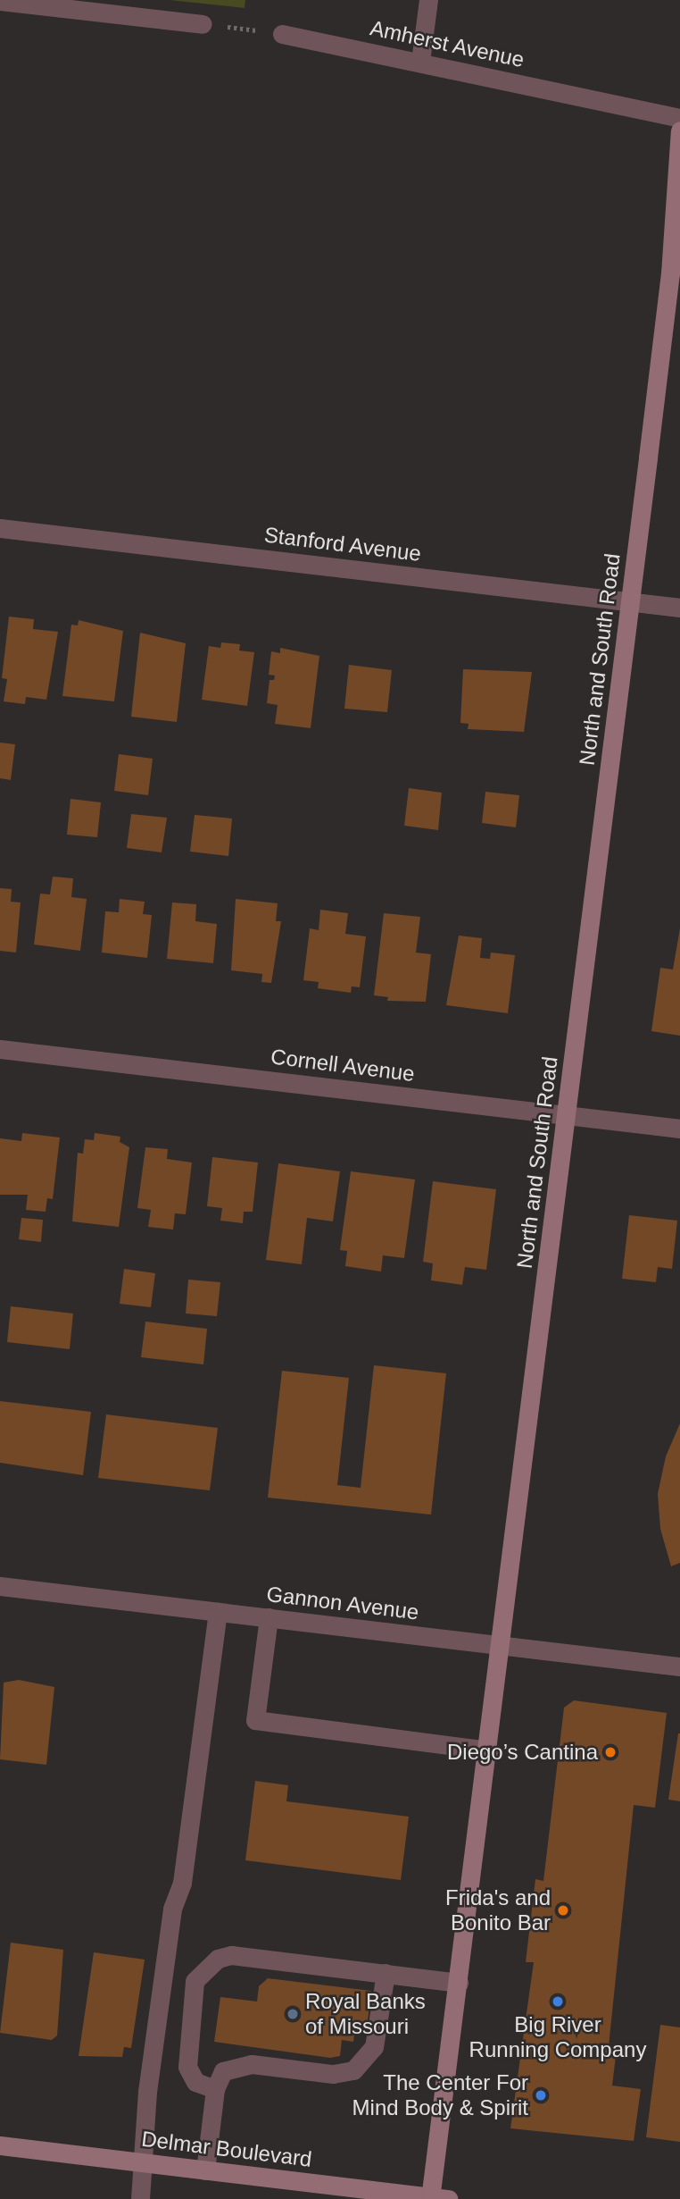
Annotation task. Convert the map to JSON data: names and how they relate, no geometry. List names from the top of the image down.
{
  "streets": {
    "street": [
      "Amherst Avenue",
      "Stanford Avenue",
      "North and South Road",
      "Cornell Avenue",
      "Gannon Avenue",
      "Delmar Boulevard"
    ]
  },
  "crossings": [
    ["Stanford Avenue", "North and South Road"],
    ["North and South Road", "Cornell Avenue"],
    ["North and South Road", "Gannon Avenue"],
    ["North and South Road", "Delmar Boulevard"]
  ],
  "places": [
    "Diego’s Cantina",
    "Frida's and Bonito Bar",
    "Big River Running Company",
    "Royal Banks of Missouri",
    "The Center For Mind Body & Spirit"
  ]
}
